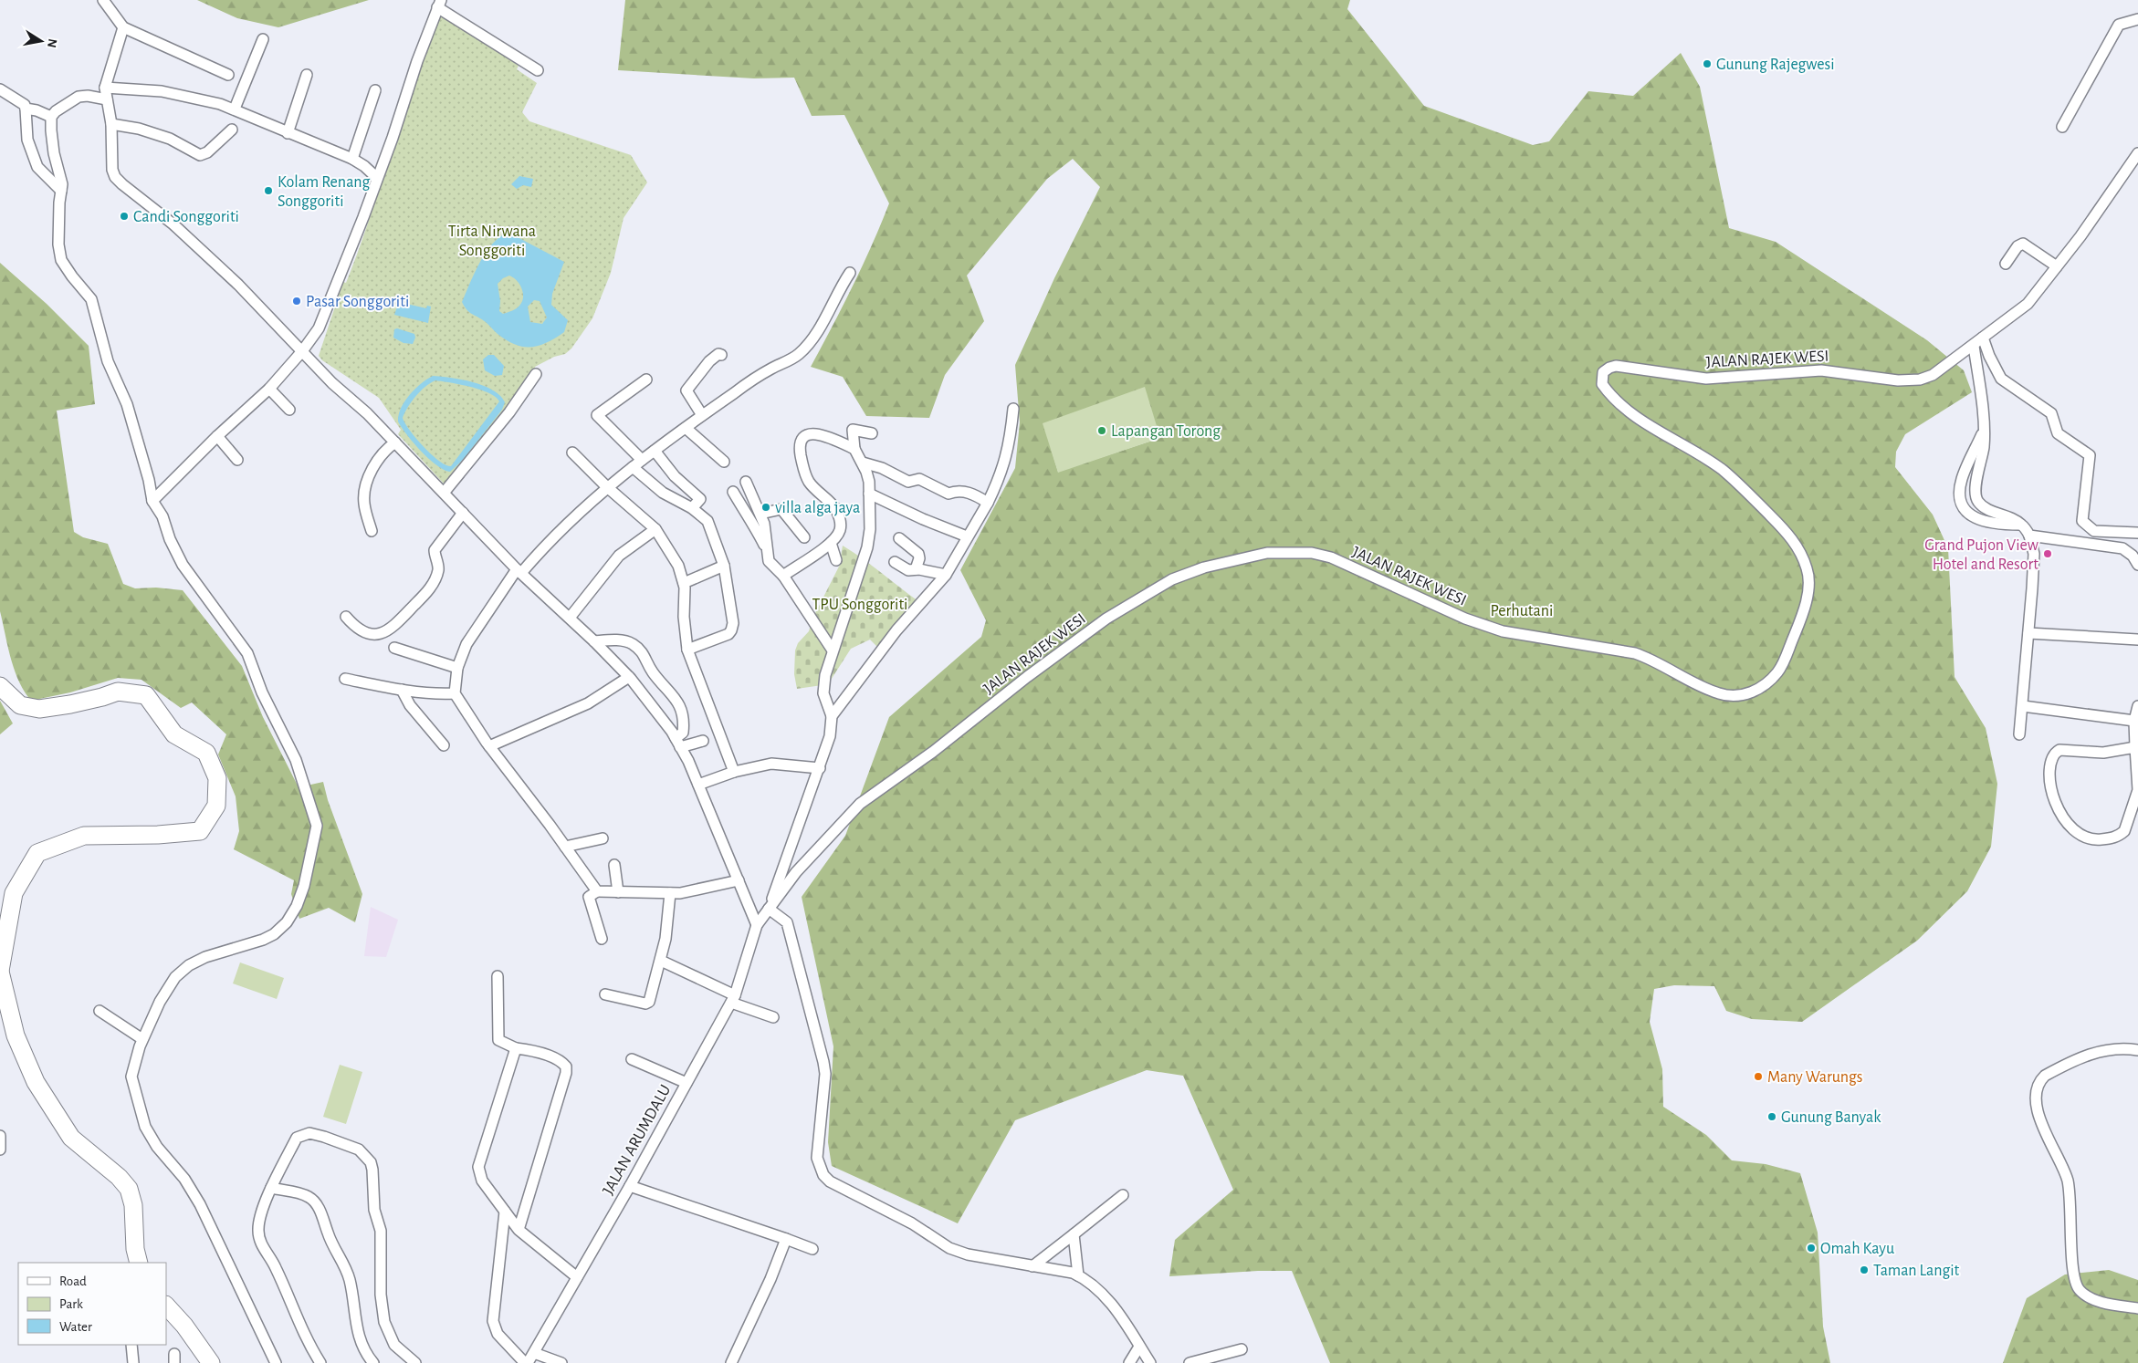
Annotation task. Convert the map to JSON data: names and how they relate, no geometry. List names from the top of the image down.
{
  "streets": {
    "street": ["JALAN RAJEK WESI", "JALAN ARUMDALU"]
  },
  "crossings": [
    ["JALAN RAJEK WESI", "JALAN ARUMDALU"]
  ],
  "parks": ["Tirta Nirwana Songgoriti", "TPU Songgoriti", "Perhutani"],
  "places": [
    "Gunung Rajegwesi",
    "Kolam Renang Songgoriti",
    "Candi Songgoriti",
    "Pasar Songgoriti",
    "Lapangan Torong",
    "villa alga jaya",
    "Grand Pujon View Hotel and Resort",
    "Many Warungs",
    "Gunung Banyak",
    "Omah Kayu",
    "Taman Langit"
  ],
  "legend": ["Road", "Park", "Water"],
  "north": "right"
}
